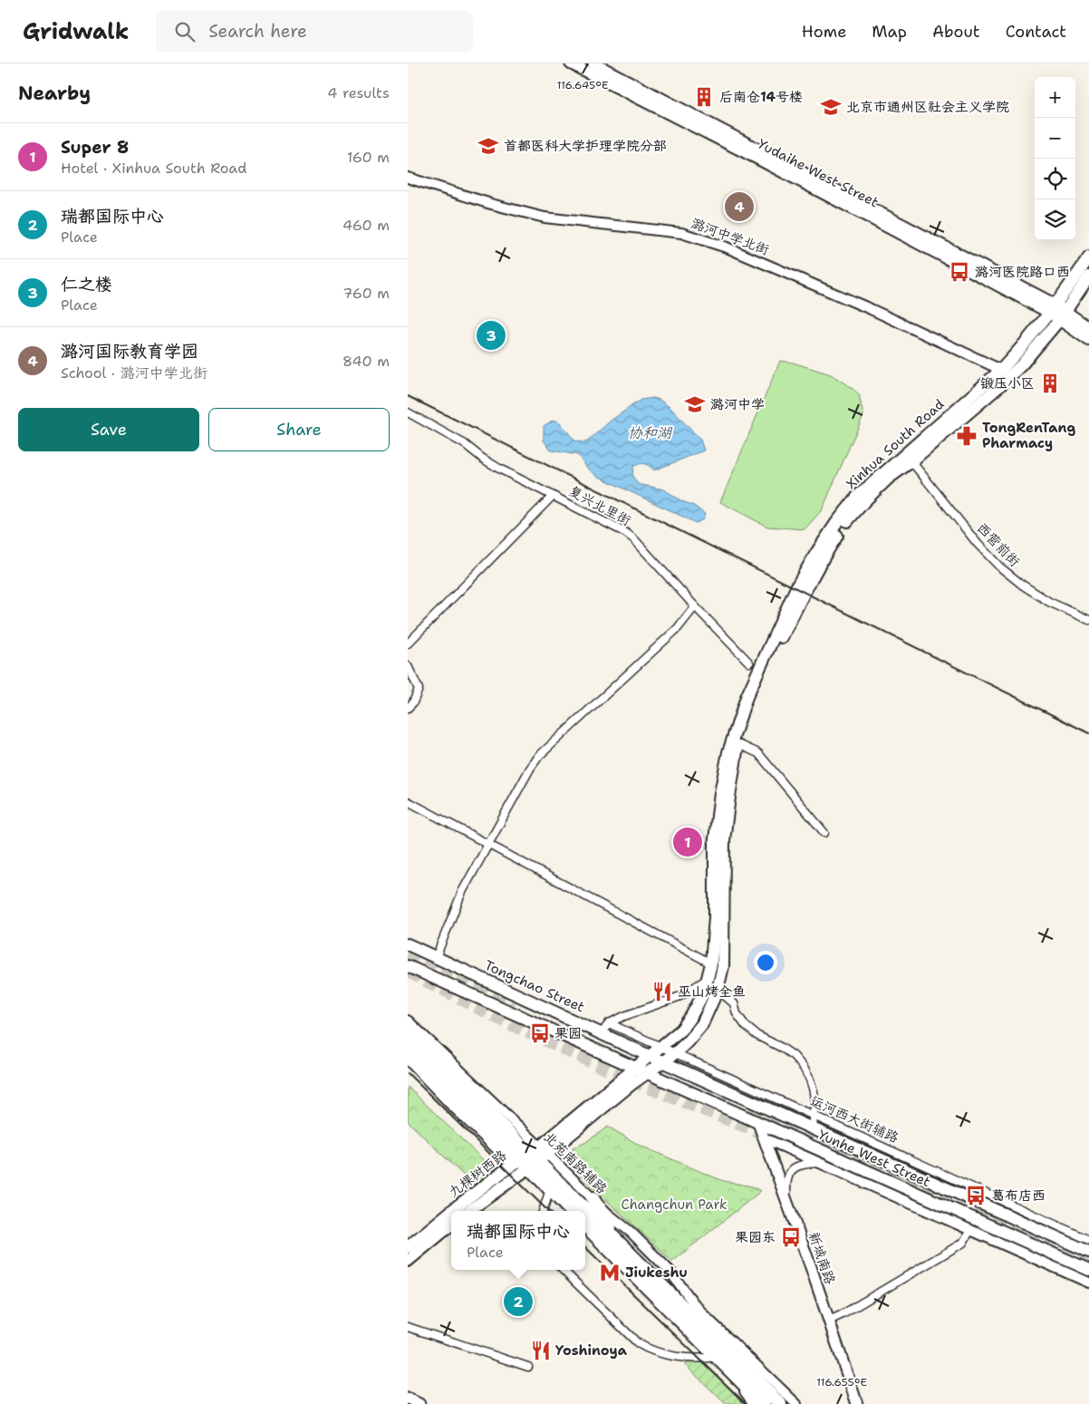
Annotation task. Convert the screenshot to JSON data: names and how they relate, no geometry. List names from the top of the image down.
{
  "streets": {
    "main road": [
      "Yudaihe West Street",
      "Xinhua South Road",
      "Tongchao Street",
      "Yunhe West Street",
      "九棵树西路",
      "新城南路"
    ],
    "street": [
      "潞河中学北街",
      "复兴北里街",
      "西营前街",
      "运河西大街辅路",
      "北苑南路辅路"
    ]
  },
  "crossings": [
    ["Yudaihe West Street", "Xinhua South Road"],
    ["潞河中学北街", "Xinhua South Road"],
    ["Xinhua South Road", "西营前街"],
    ["Xinhua South Road", "Tongchao Street"],
    ["Xinhua South Road", "运河西大街辅路"],
    ["Xinhua South Road", "Yunhe West Street"],
    ["Xinhua South Road", "九棵树西路"],
    ["Tongchao Street", "Yunhe West Street"],
    ["Tongchao Street", "九棵树西路"],
    ["Yunhe West Street", "九棵树西路"],
    ["Yunhe West Street", "新城南路"],
    ["北苑南路辅路", "九棵树西路"]
  ],
  "water": ["协和湖"],
  "parks": ["Changchun Park"],
  "places": {
    "building": ["后南仓14号楼", "锻压小区"],
    "school or university": ["北京市通州区社会主义学院", "首都医科大学护理学院分部", "潞河中学"],
    "bus stop": [
      "潞河医院路口西",
      "果园",
      "葛布店西",
      "果园东"
    ],
    "pharmacy": ["TongRenTang Pharmacy"],
    "restaurant": ["巫山烤全鱼", "Yoshinoya"],
    "metro station": ["Jiukeshu"]
  },
  "page": {
    "header": "Gridwalk",
    "search": "Search here",
    "nav": [
      "Home",
      "Map",
      "About",
      "Contact"
    ],
    "heading": ["Nearby", "4 results"],
    "map_buttons": ["+", "−"],
    "list": [
      {
        "mark": "1",
        "name": "Super 8",
        "note": "Hotel · Xinhua South Road",
        "value": "160 m"
      },
      {
        "mark": "2",
        "name": "瑞都国际中心",
        "note": "Place",
        "value": "460 m"
      },
      {
        "mark": "3",
        "name": "仁之楼",
        "note": "Place",
        "value": "760 m"
      },
      {
        "mark": "4",
        "name": "潞河国际教育学园",
        "note": "School · 潞河中学北街",
        "value": "840 m"
      }
    ],
    "pins": [
      "4",
      "3",
      "1",
      "2"
    ],
    "buttons": ["Save", "Share"],
    "popup": ["瑞都国际中心", "Place"]
  },
  "coordinates": ["116.645°E", "116.655°E"]
}
